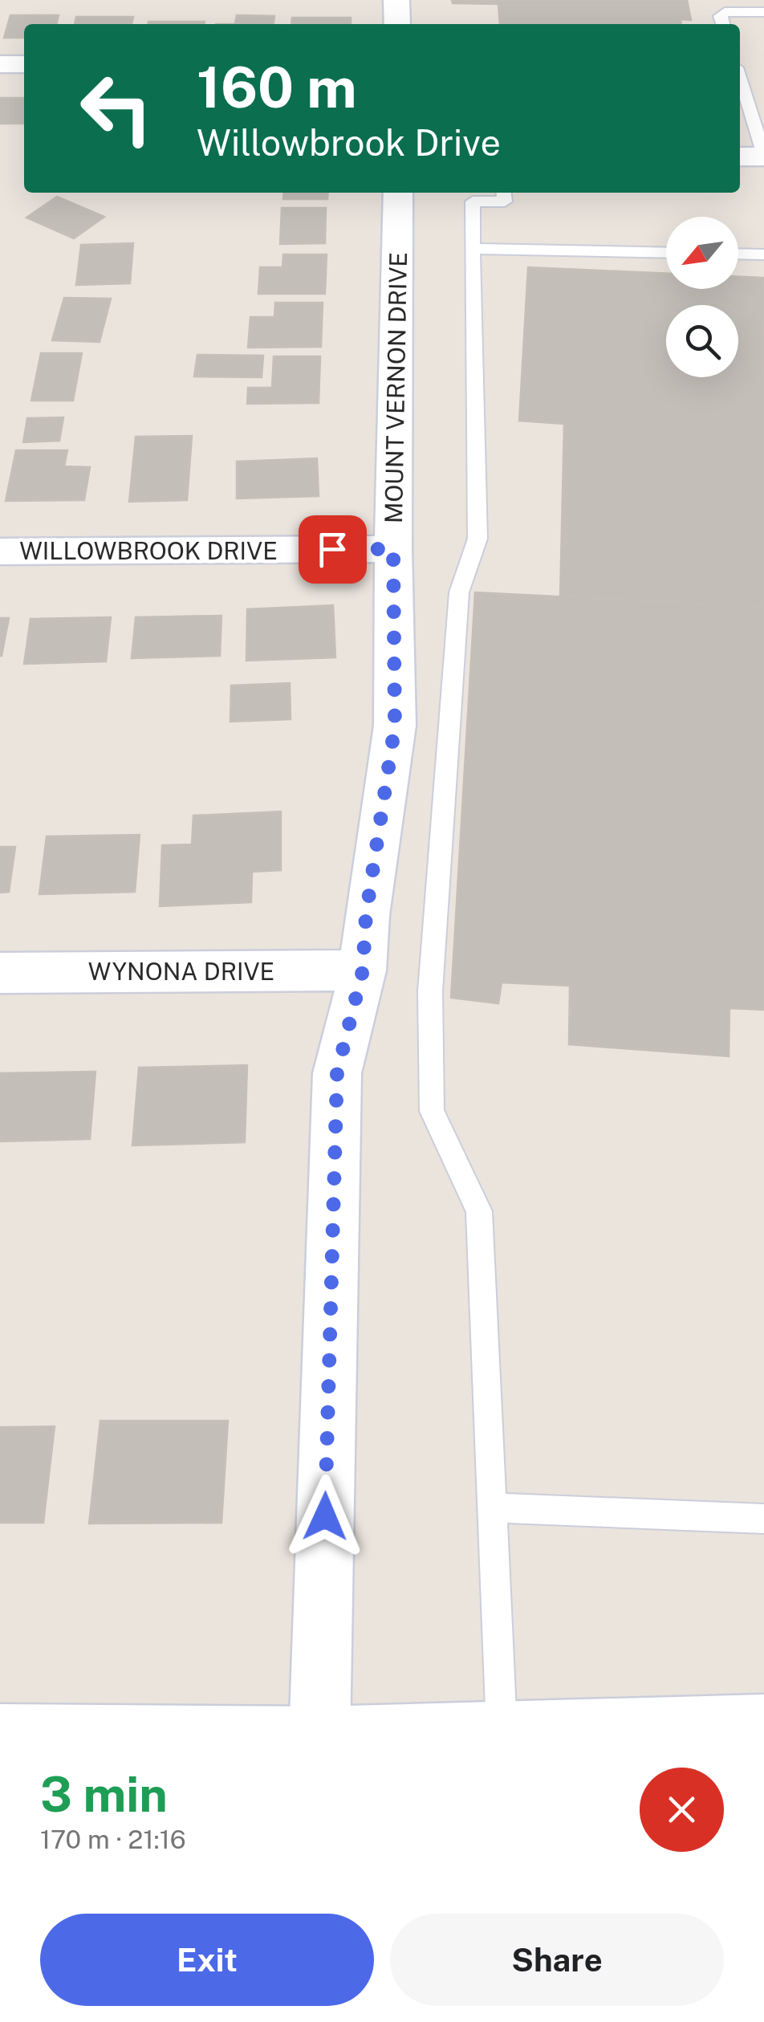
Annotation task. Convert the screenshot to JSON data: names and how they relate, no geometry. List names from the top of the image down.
{
  "streets": {
    "street": ["MOUNT VERNON DRIVE", "WILLOWBROOK DRIVE", "WYNONA DRIVE"]
  },
  "crossings": [
    ["MOUNT VERNON DRIVE", "WILLOWBROOK DRIVE"],
    ["MOUNT VERNON DRIVE", "WYNONA DRIVE"]
  ],
  "north": "bottom left",
  "page": {
    "turn": ["160 m", "Willowbrook Drive"],
    "heading": ["3 min", "170 m · 21:16"],
    "buttons": ["Exit", "Share"]
  }
}
